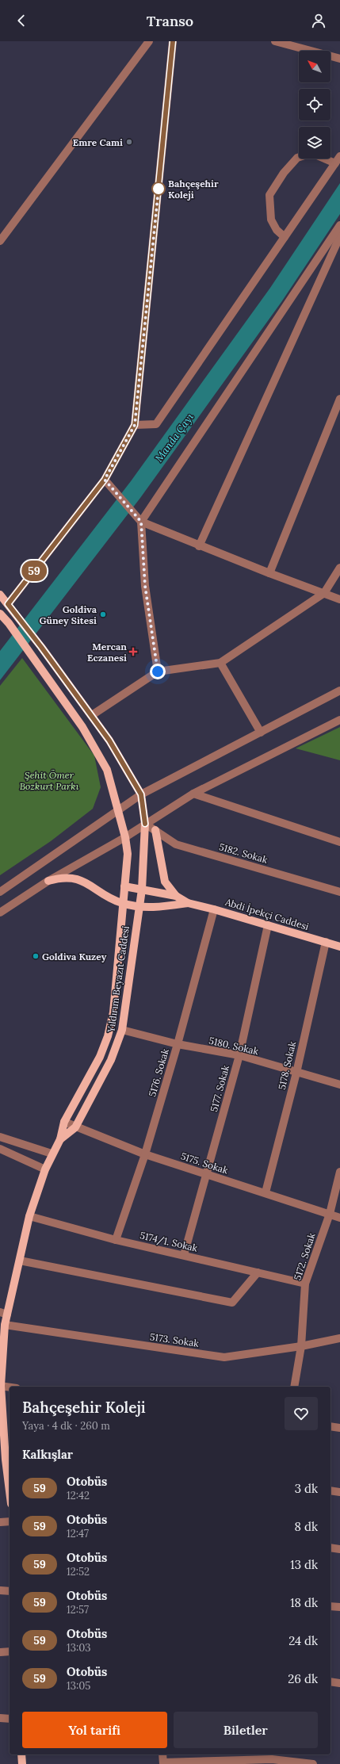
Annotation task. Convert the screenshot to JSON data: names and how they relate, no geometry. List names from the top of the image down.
{
  "streets": {
    "main road": ["Abdi İpekçi Caddesi", "Yıldırım Beyazıt Caddesi"],
    "street": [
      "5182. Sokak",
      "5180. Sokak",
      "5178. Sokak",
      "5176. Sokak",
      "5177. Sokak",
      "5175. Sokak",
      "5174/1. Sokak",
      "5172. Sokak",
      "5173. Sokak"
    ]
  },
  "crossings": [
    ["5182. Sokak", "Yıldırım Beyazıt Caddesi"],
    ["Abdi İpekçi Caddesi", "Yıldırım Beyazıt Caddesi"],
    ["Abdi İpekçi Caddesi", "5178. Sokak"],
    ["Abdi İpekçi Caddesi", "5176. Sokak"],
    ["Abdi İpekçi Caddesi", "5177. Sokak"],
    ["Yıldırım Beyazıt Caddesi", "5180. Sokak"],
    ["Yıldırım Beyazıt Caddesi", "5175. Sokak"],
    ["Yıldırım Beyazıt Caddesi", "5174/1. Sokak"],
    ["Yıldırım Beyazıt Caddesi", "5173. Sokak"],
    ["5180. Sokak", "5178. Sokak"],
    ["5180. Sokak", "5176. Sokak"],
    ["5180. Sokak", "5177. Sokak"],
    ["5178. Sokak", "5175. Sokak"],
    ["5176. Sokak", "5175. Sokak"],
    ["5176. Sokak", "5174/1. Sokak"],
    ["5177. Sokak", "5175. Sokak"],
    ["5177. Sokak", "5174/1. Sokak"],
    ["5175. Sokak", "5172. Sokak"],
    ["5174/1. Sokak", "5172. Sokak"],
    ["5172. Sokak", "5173. Sokak"]
  ],
  "water": ["Manda Çayı"],
  "parks": ["Şehit Ömer Bozkurt Parkı"],
  "places": {
    "other": [
      "Emre Cami",
      "Bahçeşehir Koleji",
      "Goldiva Güney Sitesi",
      "Goldiva Kuzey"
    ],
    "health": ["Mercan Eczanesi"]
  },
  "lines": ["bus line 59"],
  "north": "top left",
  "page": {
    "header": "Transo",
    "on_map": "59",
    "heading": [
      ["Bahçeşehir Koleji", "Yaya · 4 dk · 260 m"],
      "Kalkışlar"
    ],
    "list": [
      {
        "mark": "59",
        "name": "Otobüs",
        "note": "12:42",
        "value": "3 dk"
      },
      {
        "mark": "59",
        "name": "Otobüs",
        "note": "12:47",
        "value": "8 dk"
      },
      {
        "mark": "59",
        "name": "Otobüs",
        "note": "12:52",
        "value": "13 dk"
      },
      {
        "mark": "59",
        "name": "Otobüs",
        "note": "12:57",
        "value": "18 dk"
      },
      {
        "mark": "59",
        "name": "Otobüs",
        "note": "13:03",
        "value": "24 dk"
      },
      {
        "mark": "59",
        "name": "Otobüs",
        "note": "13:05",
        "value": "26 dk"
      }
    ],
    "buttons": ["Yol tarifi", "Biletler"]
  }
}
